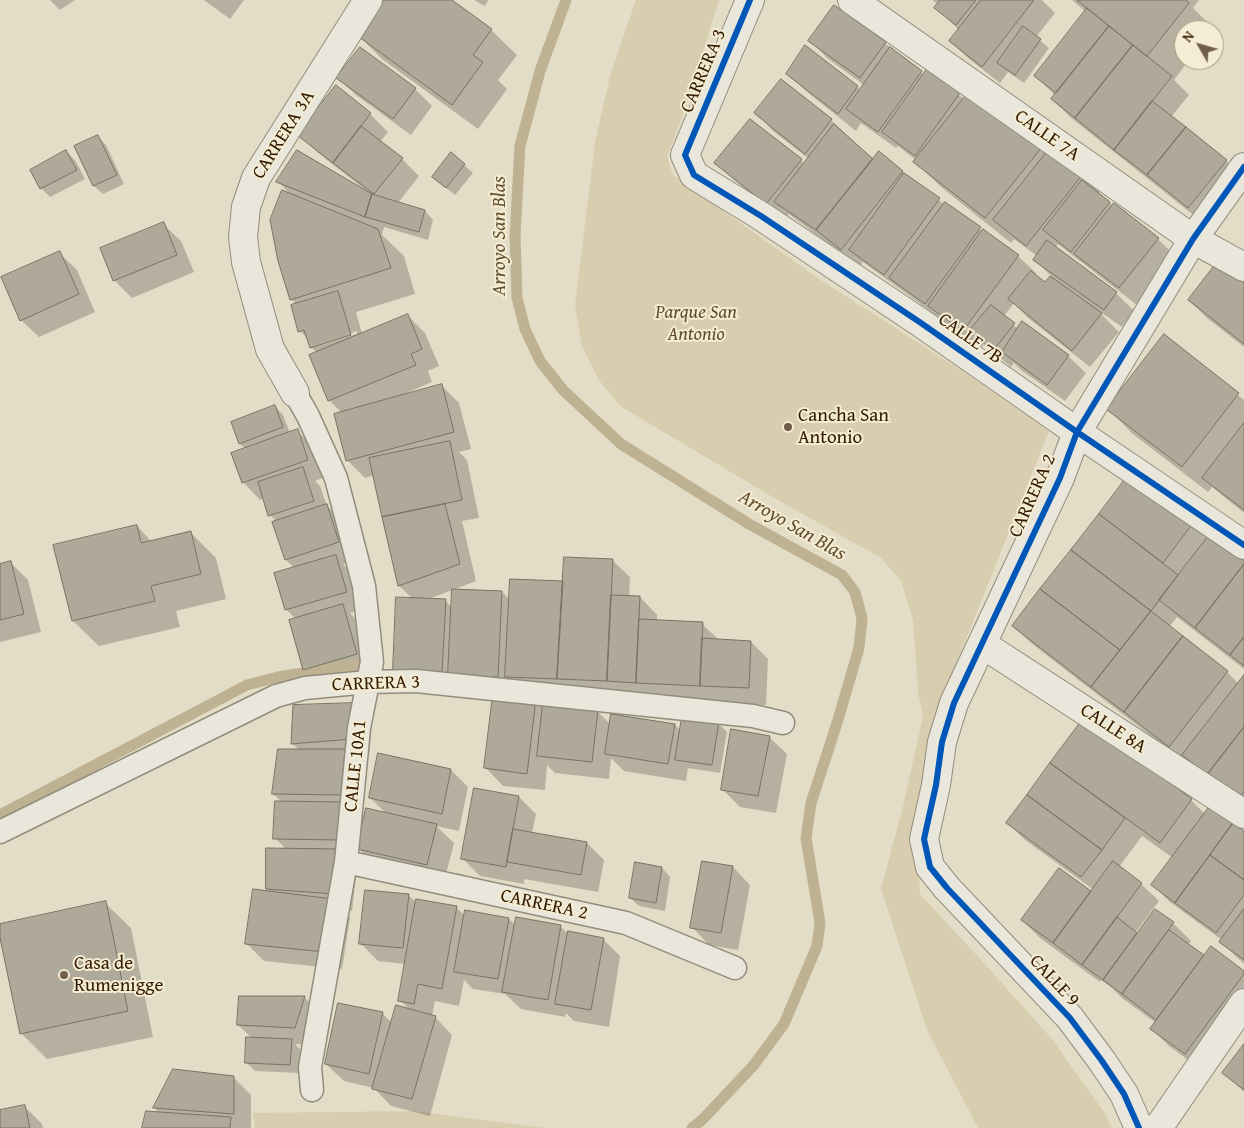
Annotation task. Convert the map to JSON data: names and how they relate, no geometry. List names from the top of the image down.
{
  "streets": {
    "street": [
      "CARRERA 3",
      "CARRERA 3A",
      "CALLE 7A",
      "CALLE 7B",
      "CARRERA 2",
      "CALLE 8A",
      "CALLE 9"
    ],
    "lane": ["CALLE 10A1"]
  },
  "crossings": [
    ["CARRERA 3", "CALLE 7B"],
    ["CARRERA 3", "CALLE 10A1"],
    ["CARRERA 3A", "CALLE 10A1"],
    ["CALLE 7A", "CARRERA 2"],
    ["CALLE 7B", "CARRERA 2"],
    ["CARRERA 2", "CALLE 8A"],
    ["CARRERA 2", "CALLE 10A1"],
    ["CARRERA 2", "CALLE 9"]
  ],
  "water": ["Arroyo San Blas"],
  "parks": ["Parque San Antonio"],
  "places": ["Cancha San Antonio", "Casa de Rumenigge"],
  "north": "top left"
}
